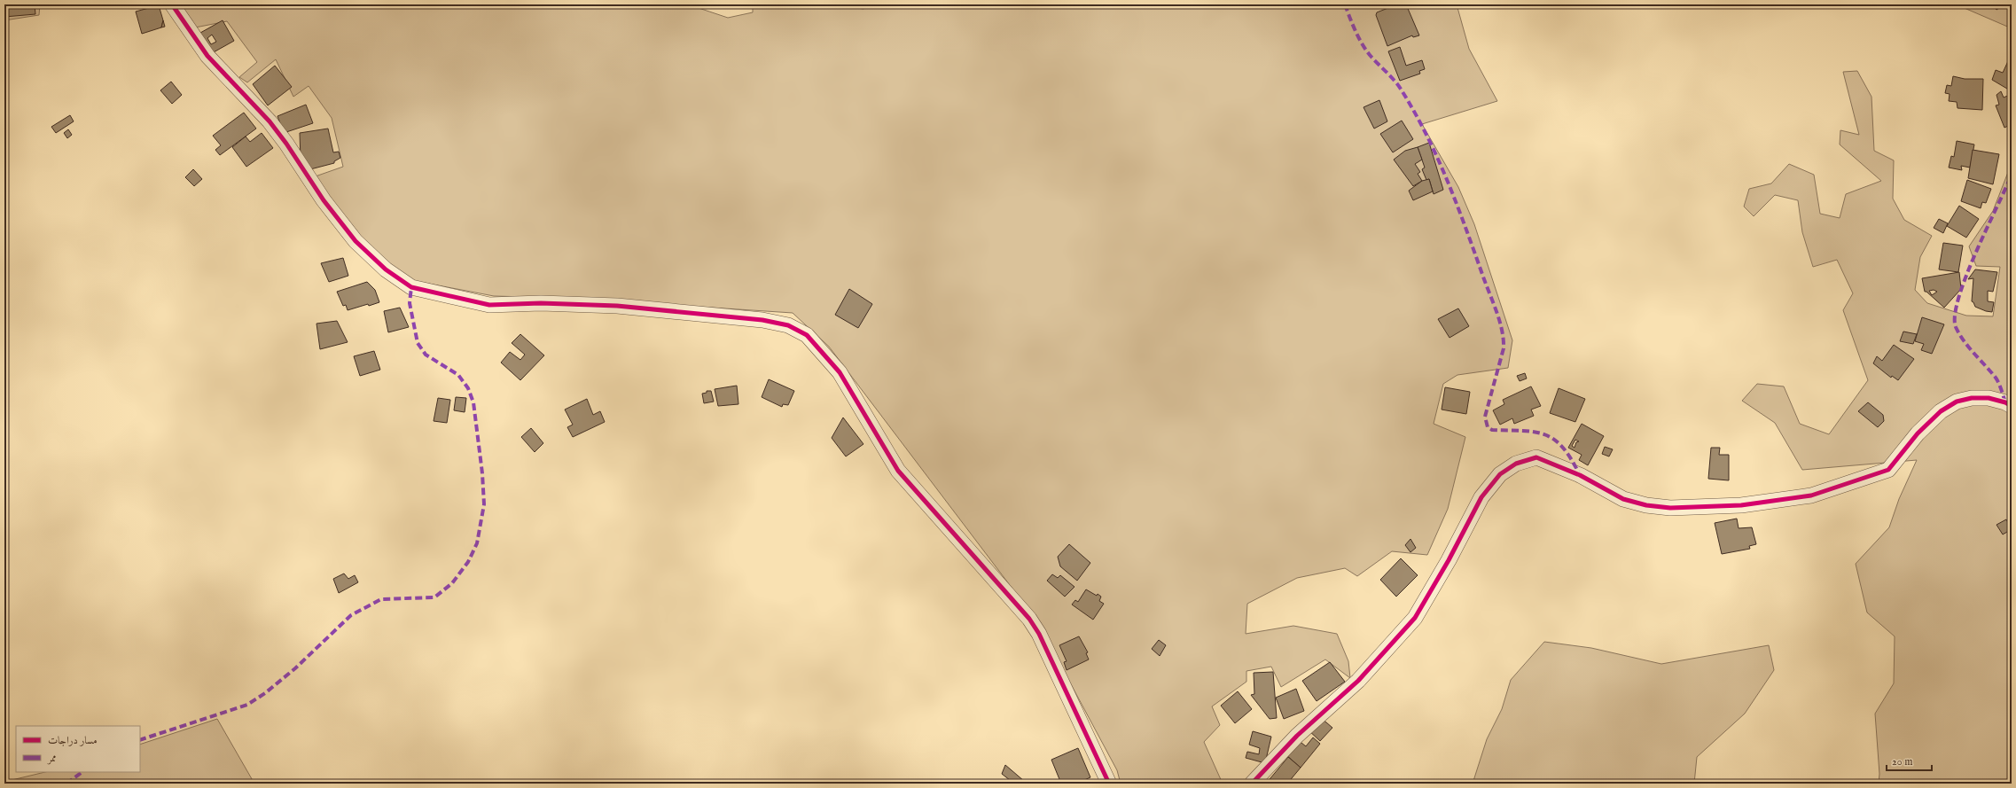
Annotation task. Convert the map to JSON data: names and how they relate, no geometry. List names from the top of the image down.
{
  "legend": ["مسار دراجات", "ممر"],
  "scale_bar": "20 m"
}
